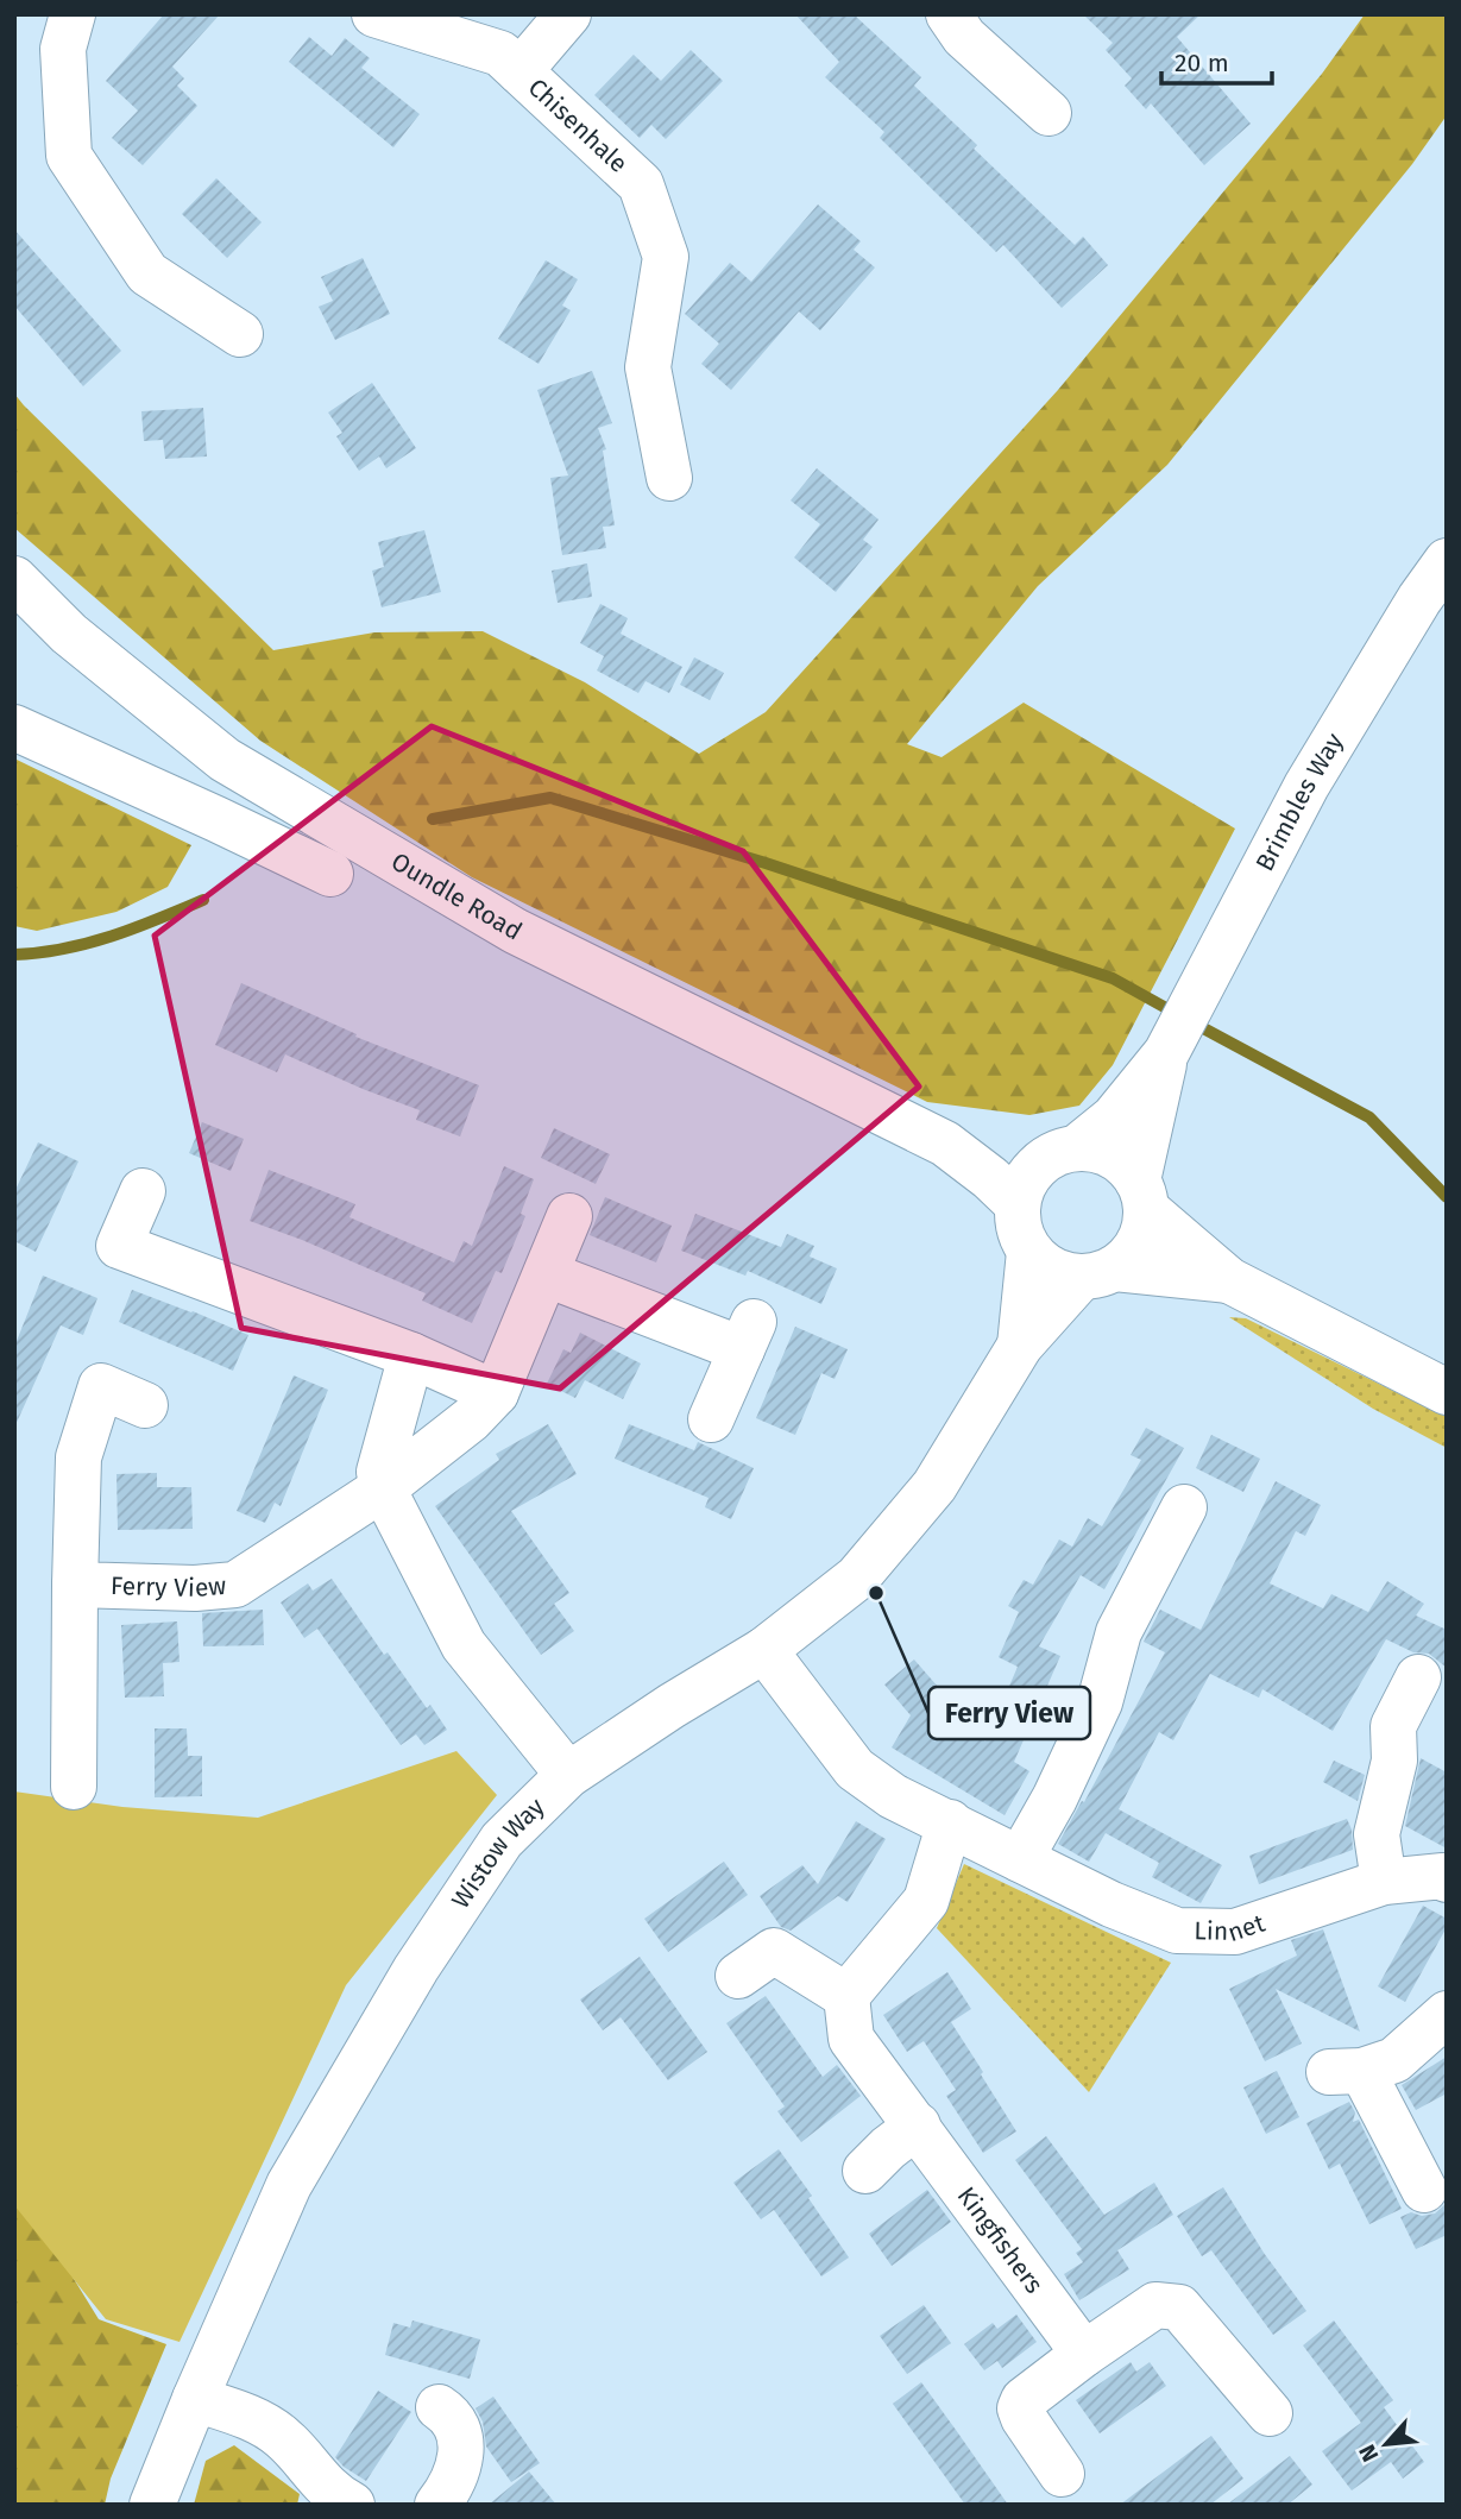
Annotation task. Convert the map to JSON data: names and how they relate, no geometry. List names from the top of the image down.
{
  "streets": {
    "street": [
      "Chisenhale",
      "Brimbles Way",
      "Oundle Road",
      "Ferry View",
      "Wistow Way",
      "Linnet",
      "Kingfishers"
    ]
  },
  "crossings": [
    ["Brimbles Way", "Oundle Road"],
    ["Brimbles Way", "Wistow Way"],
    ["Oundle Road", "Wistow Way"],
    ["Wistow Way", "Linnet"]
  ],
  "places": ["Ferry View"],
  "scale_bar": "20 m",
  "north": "bottom left"
}
